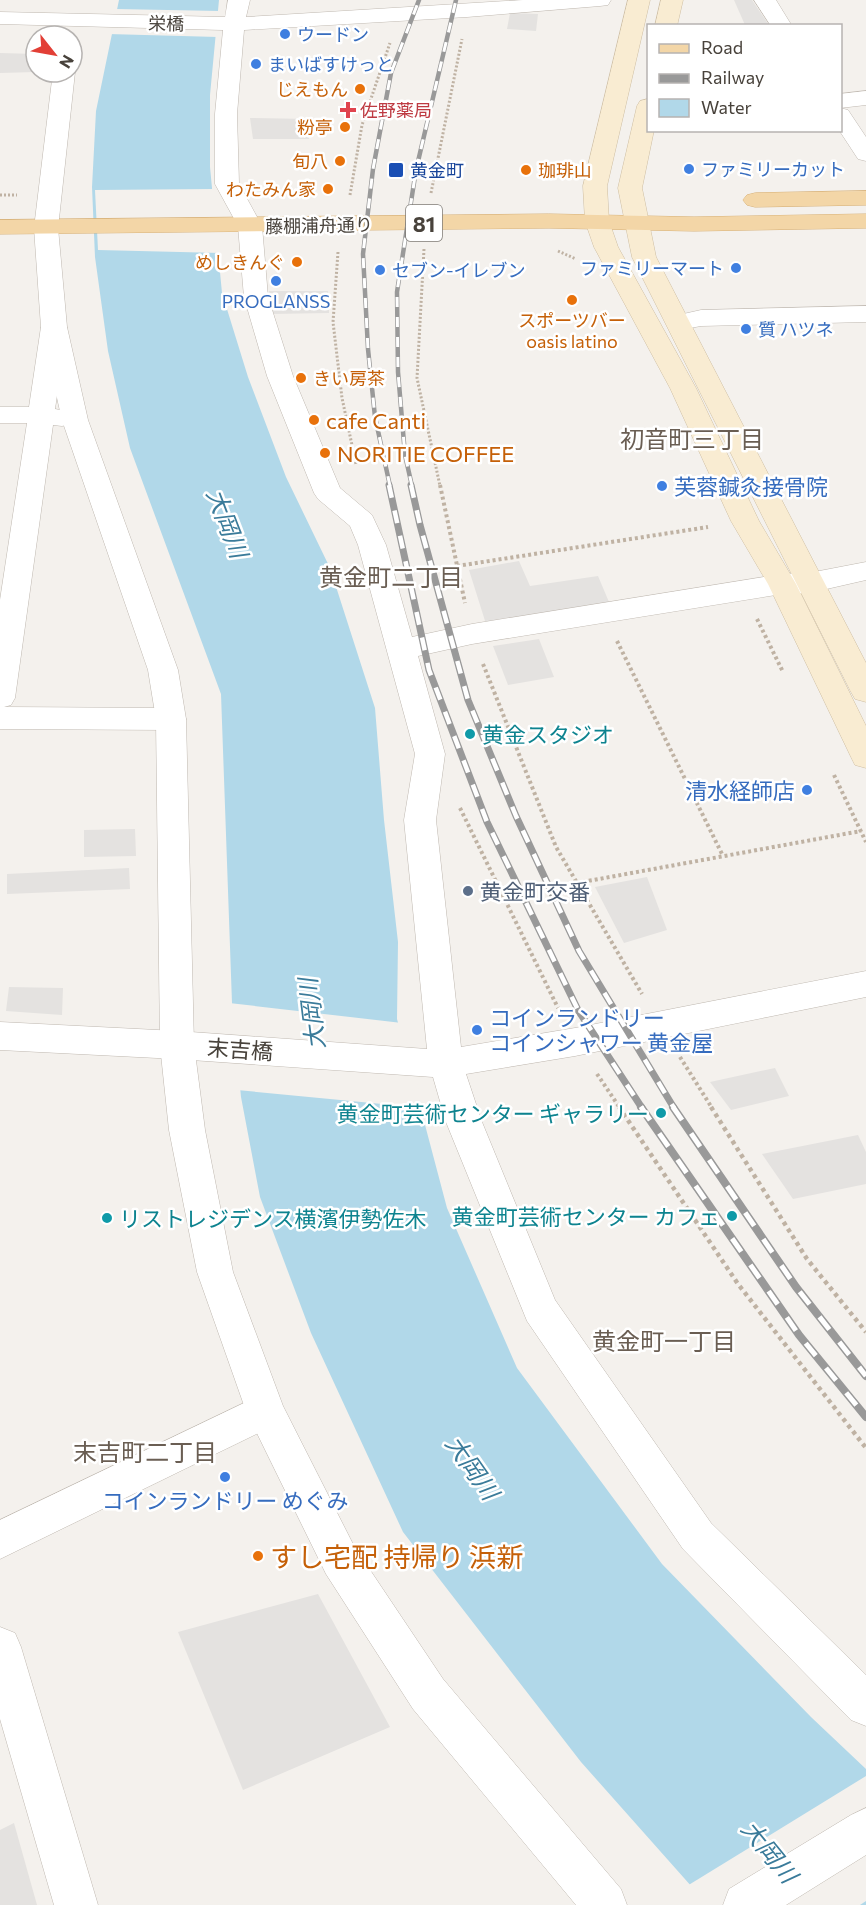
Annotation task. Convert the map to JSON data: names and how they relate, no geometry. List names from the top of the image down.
{
  "streets": {
    "main road": ["81", "藤棚浦舟通り"],
    "street": ["栄橋", "末吉橋"]
  },
  "districts": [
    "初音町三丁目",
    "黄金町二丁目",
    "黄金町一丁目",
    "末吉町二丁目"
  ],
  "water": ["大岡川"],
  "places": {
    "other": [
      "ウードン",
      "まいばすけっと",
      "じえもん",
      "粉亭",
      "旬八",
      "ファミリーカット",
      "珈琲山",
      "わたみん家",
      "めしきんぐ",
      "ファミリーマート",
      "セブン-イレブン",
      "PROGLANSS",
      "スポーツバー oasis latino",
      "質 ハツネ",
      "きい房茶",
      "cafe Canti",
      "NORITIE COFFEE",
      "芙蓉鍼灸接骨院",
      "黄金スタジオ",
      "清水経師店",
      "黄金町交番",
      "コインランドリー コインシャワー 黄金屋",
      "黄金町芸術センター ギャラリー",
      "黄金町芸術センター カフェ",
      "リストレジデンス横濱伊勢佐木",
      "コインランドリー めぐみ",
      "すし宅配 持帰り 浜新"
    ],
    "health": ["佐野薬局"],
    "transit": ["黄金町"]
  },
  "legend": ["Road", "Railway", "Water"],
  "north": "bottom right"
}
